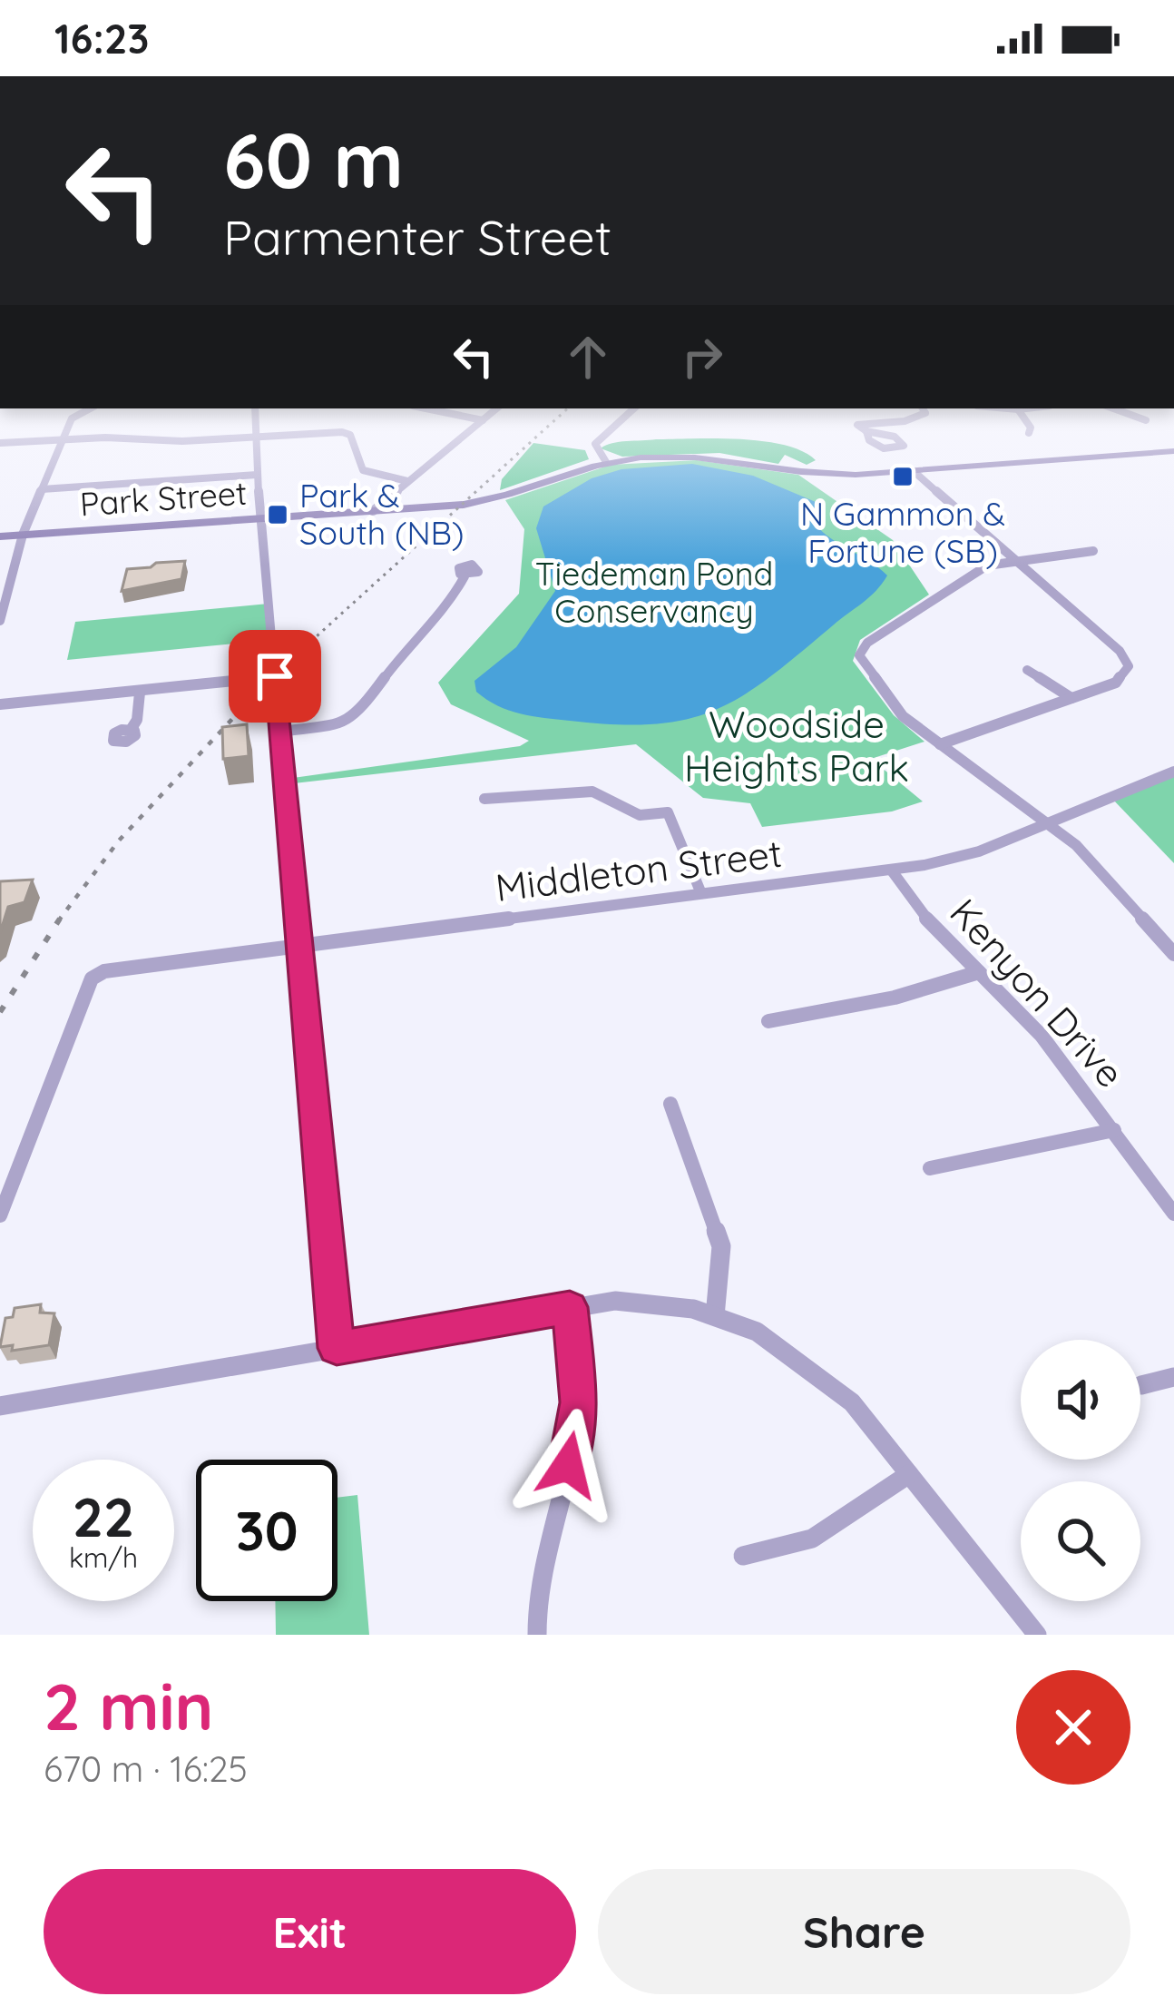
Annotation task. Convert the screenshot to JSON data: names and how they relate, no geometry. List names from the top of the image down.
{
  "streets": {
    "main road": ["Park Street"],
    "street": ["Middleton Street", "Kenyon Drive"]
  },
  "crossings": [
    ["Middleton Street", "Kenyon Drive"]
  ],
  "parks": ["Tiedeman Pond Conservancy", "Woodside Heights Park"],
  "places": {
    "transit": ["N Gammon & Fortune (SB)", "Park & South (NB)"]
  },
  "page": {
    "status": "16:23",
    "turn": ["60 m", "Parmenter Street"],
    "speed": "22 km/h",
    "limit": "30",
    "heading": ["2 min", "670 m · 16:25"],
    "buttons": ["Exit", "Share"]
  }
}
